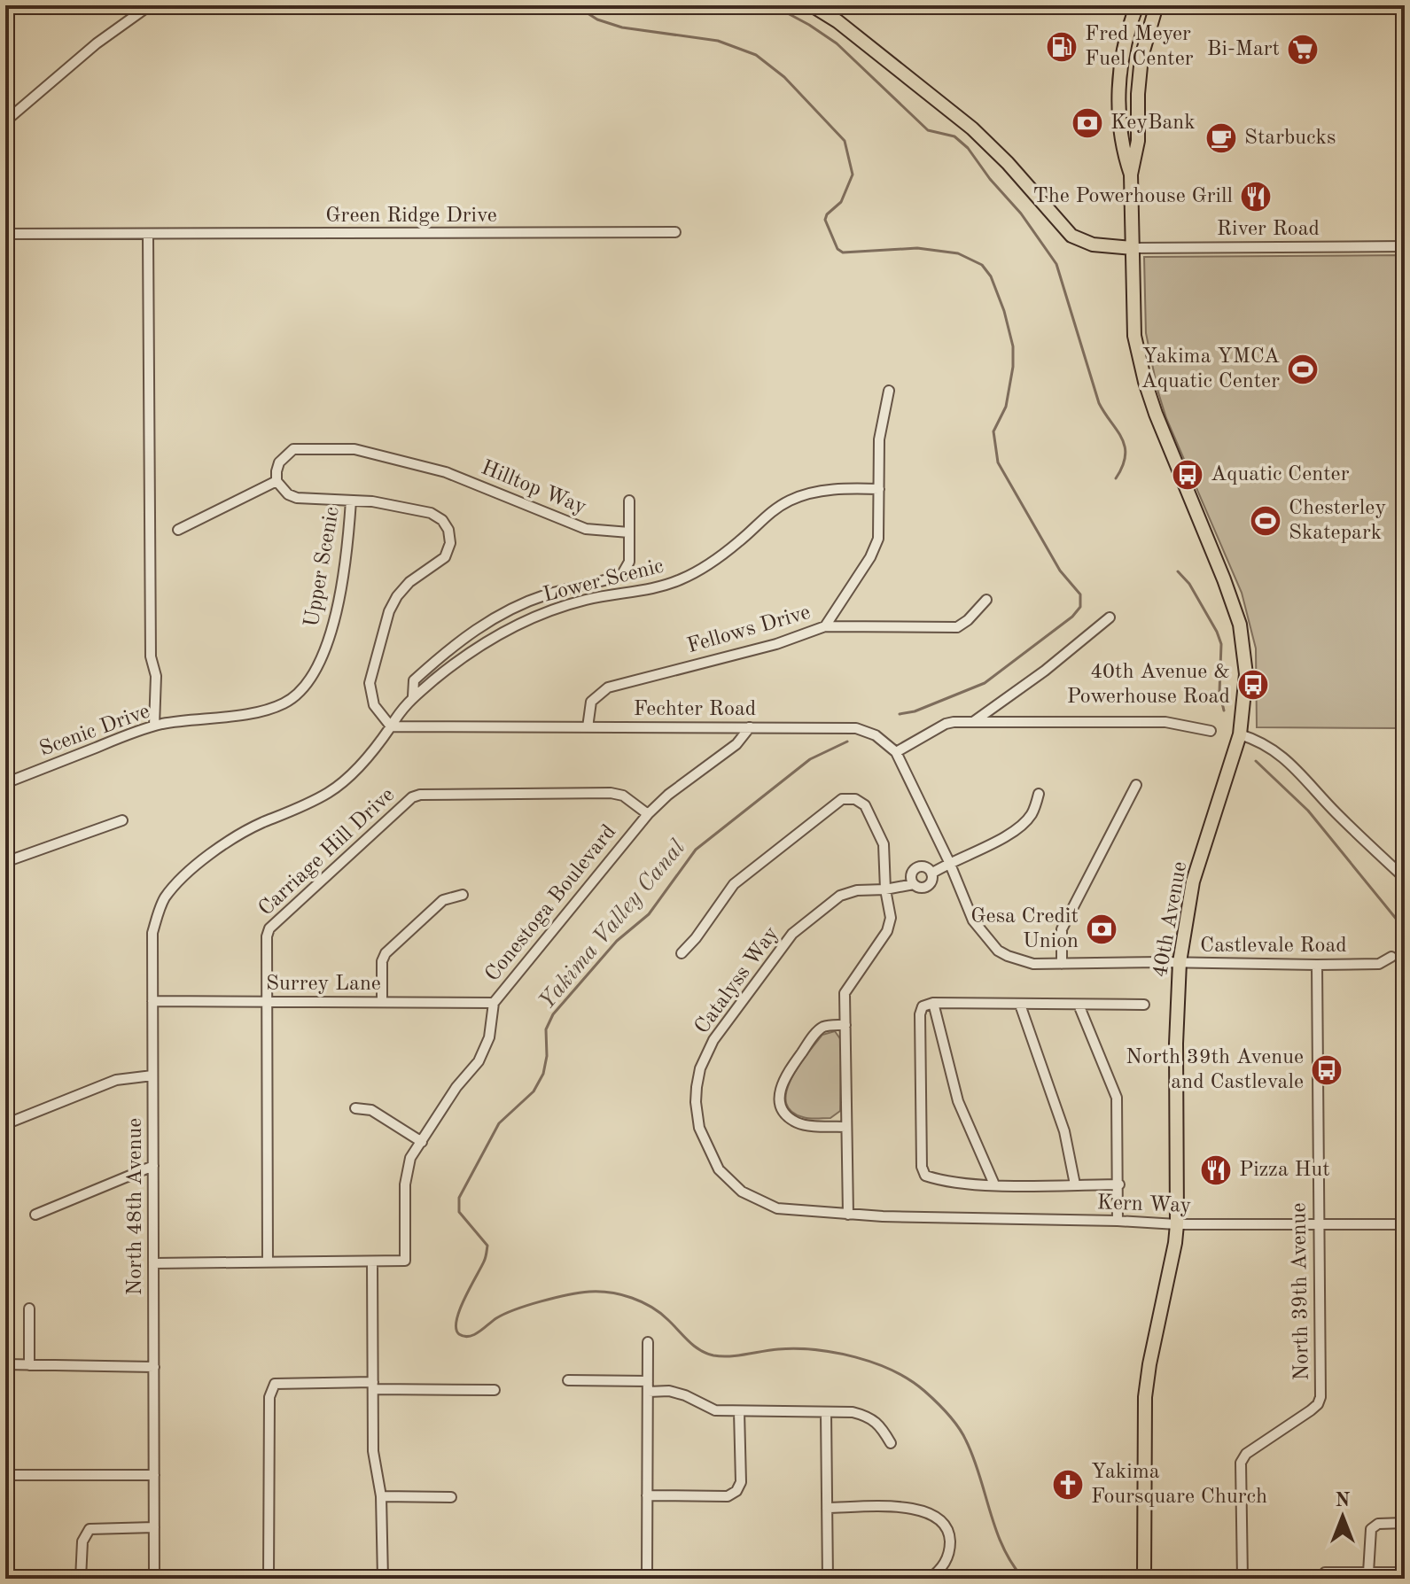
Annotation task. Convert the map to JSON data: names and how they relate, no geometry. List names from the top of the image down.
{
  "streets": {
    "main road": ["40th Avenue"],
    "street": [
      "Green Ridge Drive",
      "River Road",
      "Hilltop Way",
      "Upper Scenic",
      "Lower Scenic",
      "Fellows Drive",
      "Fechter Road",
      "Scenic Drive",
      "Carriage Hill Drive",
      "Conestoga Boulevard",
      "Castlevale Road",
      "Catalyss Way",
      "Surrey Lane",
      "Kern Way",
      "North 48th Avenue",
      "North 39th Avenue"
    ]
  },
  "crossings": [
    ["River Road", "40th Avenue"],
    ["Upper Scenic", "Lower Scenic"],
    ["Upper Scenic", "Fechter Road"],
    ["Upper Scenic", "Scenic Drive"],
    ["Upper Scenic", "North 48th Avenue"],
    ["Lower Scenic", "Fellows Drive"],
    ["Lower Scenic", "Fechter Road"],
    ["Lower Scenic", "North 48th Avenue"],
    ["Fellows Drive", "Fechter Road"],
    ["Fechter Road", "Conestoga Boulevard"],
    ["Fechter Road", "Castlevale Road"],
    ["Fechter Road", "North 48th Avenue"],
    ["Carriage Hill Drive", "Conestoga Boulevard"],
    ["Carriage Hill Drive", "Surrey Lane"],
    ["Conestoga Boulevard", "Surrey Lane"],
    ["Conestoga Boulevard", "North 48th Avenue"],
    ["40th Avenue", "Castlevale Road"],
    ["40th Avenue", "Kern Way"],
    ["Castlevale Road", "Catalyss Way"],
    ["Castlevale Road", "North 39th Avenue"],
    ["Catalyss Way", "Kern Way"],
    ["Surrey Lane", "North 48th Avenue"],
    ["Kern Way", "North 39th Avenue"]
  ],
  "water": ["Yakima Valley Canal"],
  "places": {
    "fuel station": ["Fred Meyer Fuel Center"],
    "supermarket": ["Bi-Mart"],
    "bank": ["KeyBank", "Gesa Credit Union"],
    "cafe": ["Starbucks"],
    "restaurant": ["The Powerhouse Grill", "Pizza Hut"],
    "sports": ["Yakima YMCA Aquatic Center", "Chesterley Skatepark"],
    "bus stop": ["Aquatic Center", "40th Avenue & Powerhouse Road", "North 39th Avenue and Castlevale"],
    "church": ["Yakima Foursquare Church"]
  },
  "north": "top"
}
